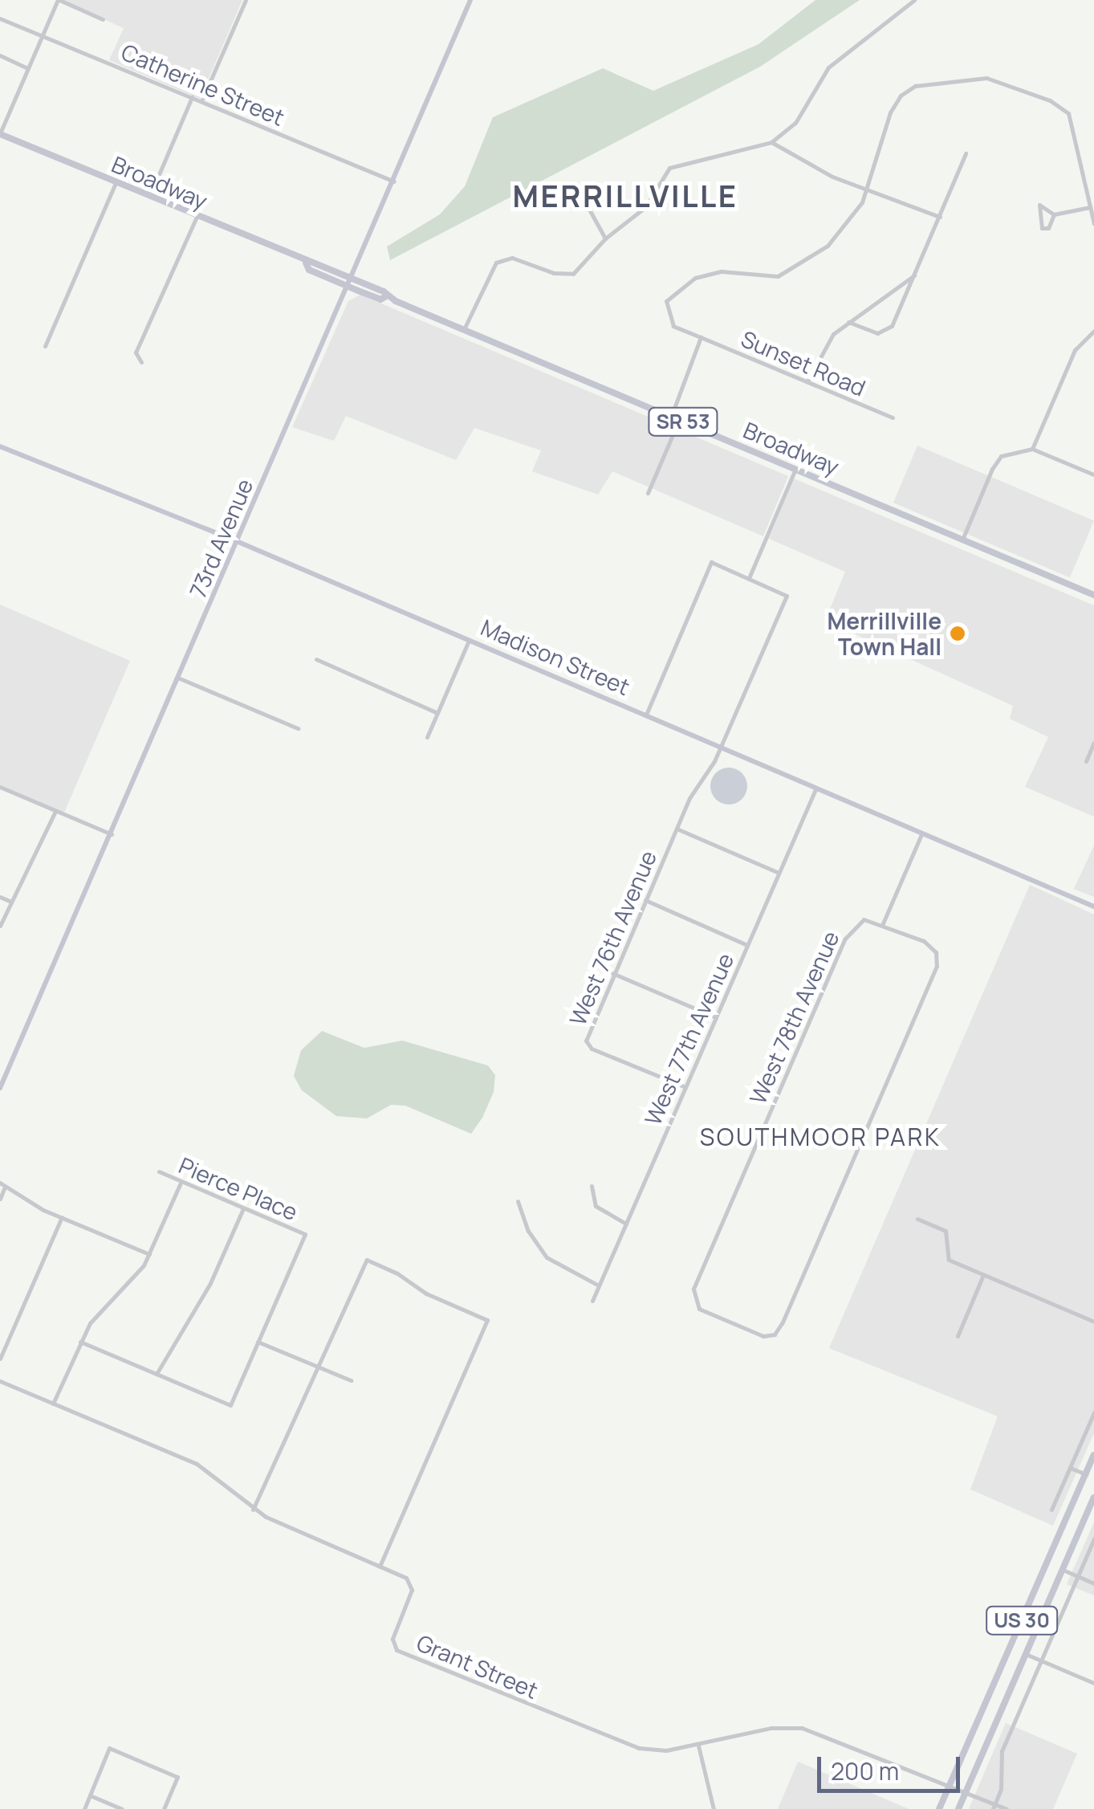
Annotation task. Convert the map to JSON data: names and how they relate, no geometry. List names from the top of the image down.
{
  "streets": {
    "main road": ["Broadway", "SR 53", "US 30"],
    "street": [
      "Catherine Street",
      "Sunset Road",
      "73rd Avenue",
      "Madison Street",
      "West 76th Avenue",
      "West 78th Avenue",
      "West 77th Avenue",
      "Pierce Place",
      "Grant Street"
    ]
  },
  "crossings": [
    ["Catherine Street", "73rd Avenue"],
    ["Broadway", "73rd Avenue"],
    ["73rd Avenue", "Madison Street"],
    ["Madison Street", "West 76th Avenue"],
    ["Madison Street", "West 77th Avenue"],
    ["West 76th Avenue", "West 77th Avenue"],
    ["US 30", "Grant Street"]
  ],
  "districts": ["MERRILLVILLE", "SOUTHMOOR PARK"],
  "places": ["Merrillville Town Hall"],
  "scale_bar": "200 m"
}
